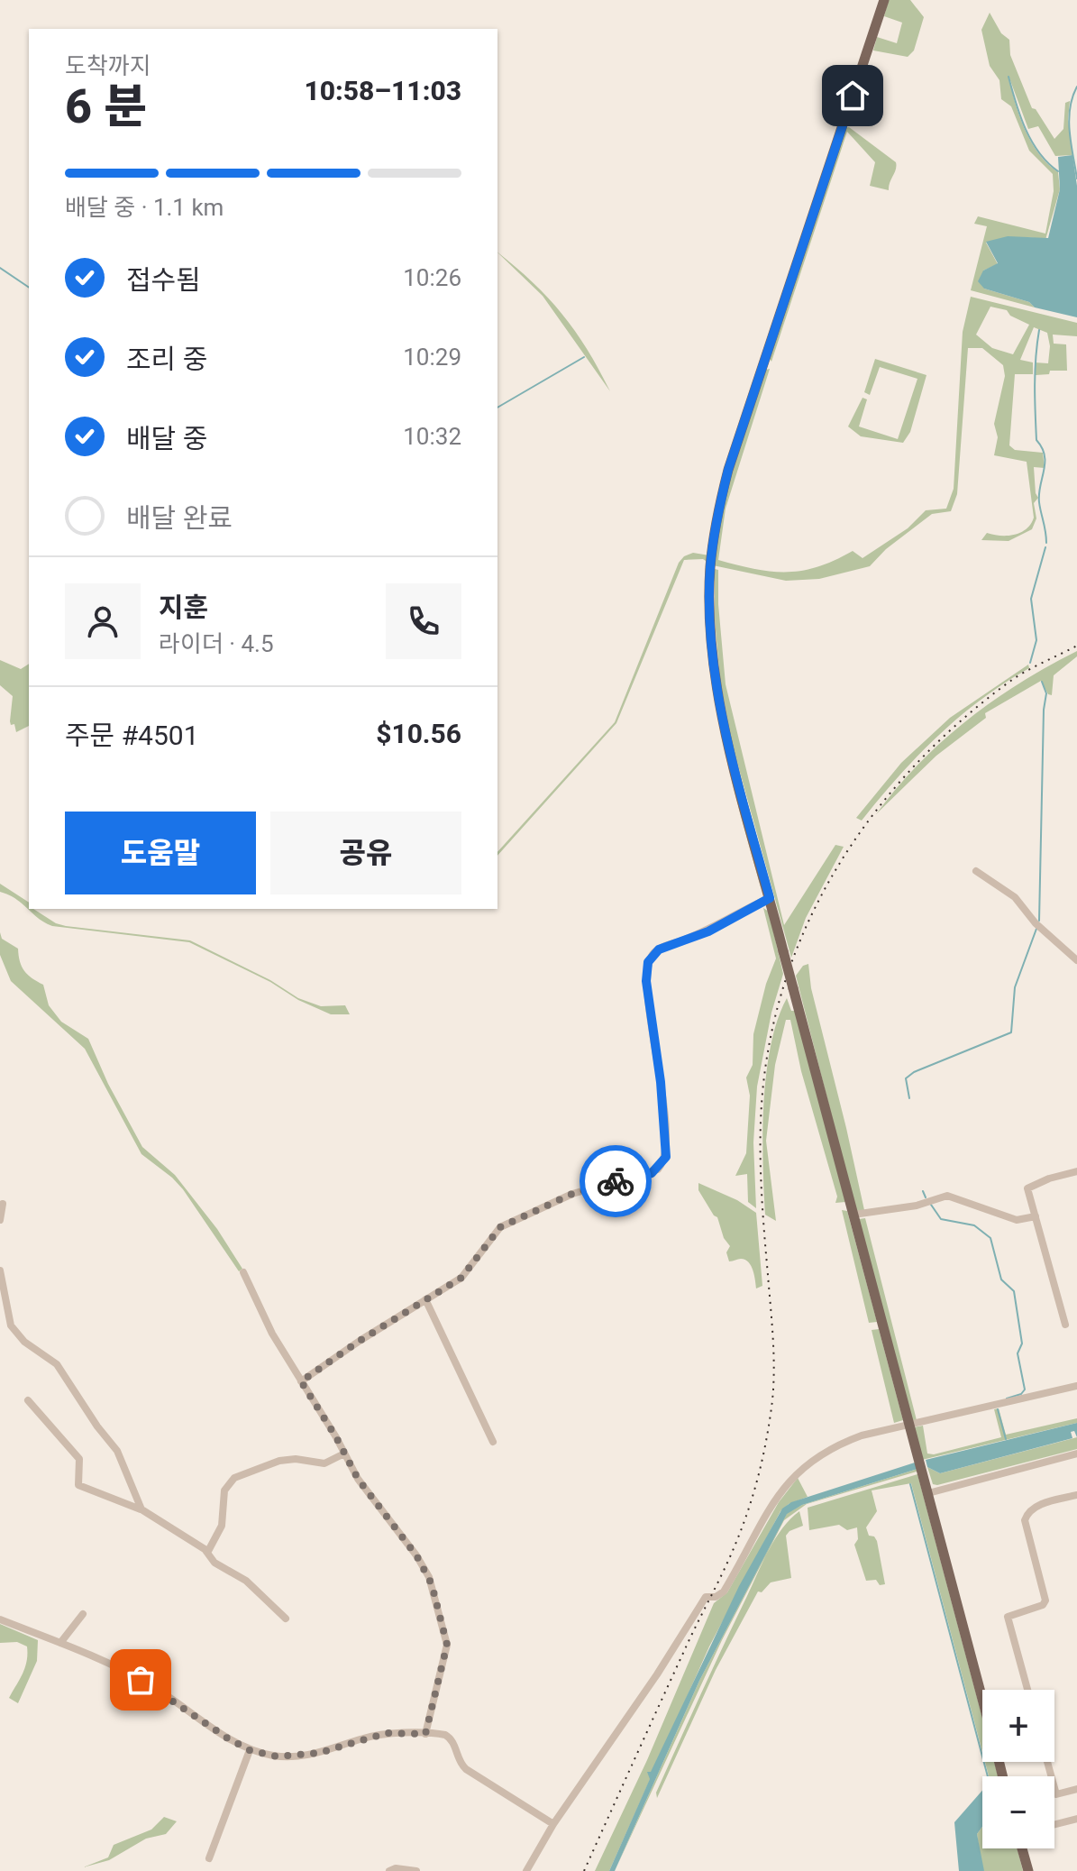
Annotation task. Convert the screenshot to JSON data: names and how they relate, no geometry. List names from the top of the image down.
{
  "page": {
    "heading": ["6 분", "도착까지", "10:58–11:03"],
    "panel": [
      "지훈",
      "라이더 · 4.5",
      "주문 #4501",
      "$10.56"
    ],
    "bar": "배달 중 · 1.1 km",
    "list": [
      ["접수됨", "10:26"],
      ["조리 중", "10:29"],
      ["배달 중", "10:32"],
      "배달 완료"
    ],
    "buttons": ["도움말", "공유"],
    "map_buttons": ["+", "−"]
  }
}
